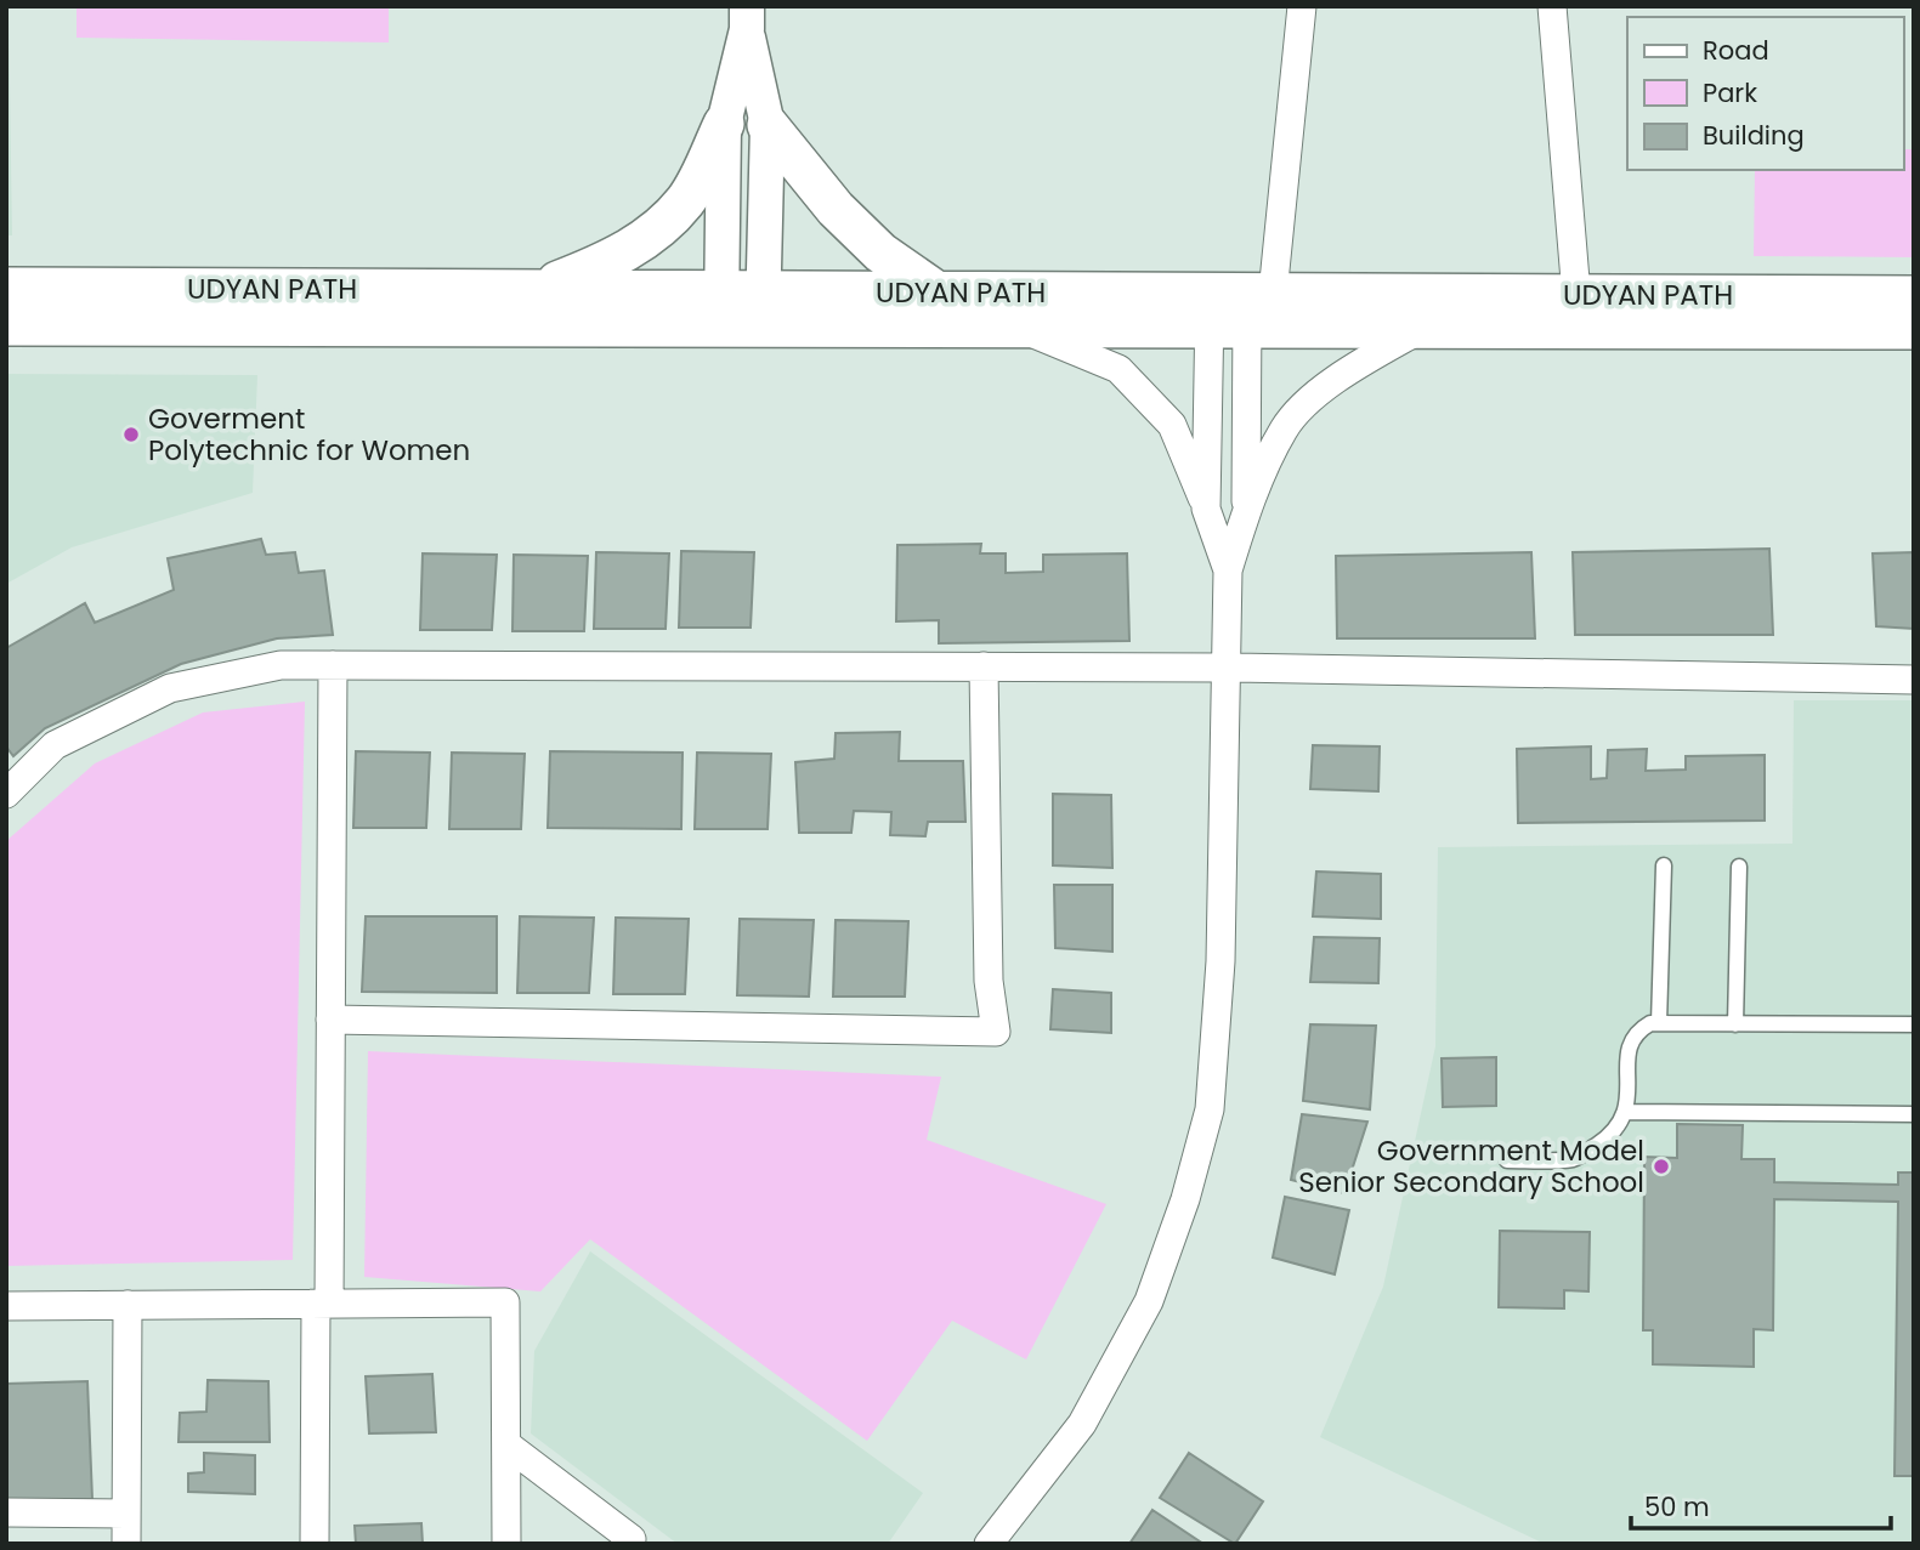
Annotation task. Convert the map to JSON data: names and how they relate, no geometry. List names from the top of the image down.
{
  "streets": {
    "main road": ["UDYAN PATH"]
  },
  "places": ["Goverment Polytechnic for Women", "Government Model Senior Secondary School"],
  "legend": ["Road", "Park", "Building"],
  "scale_bar": "50 m"
}
